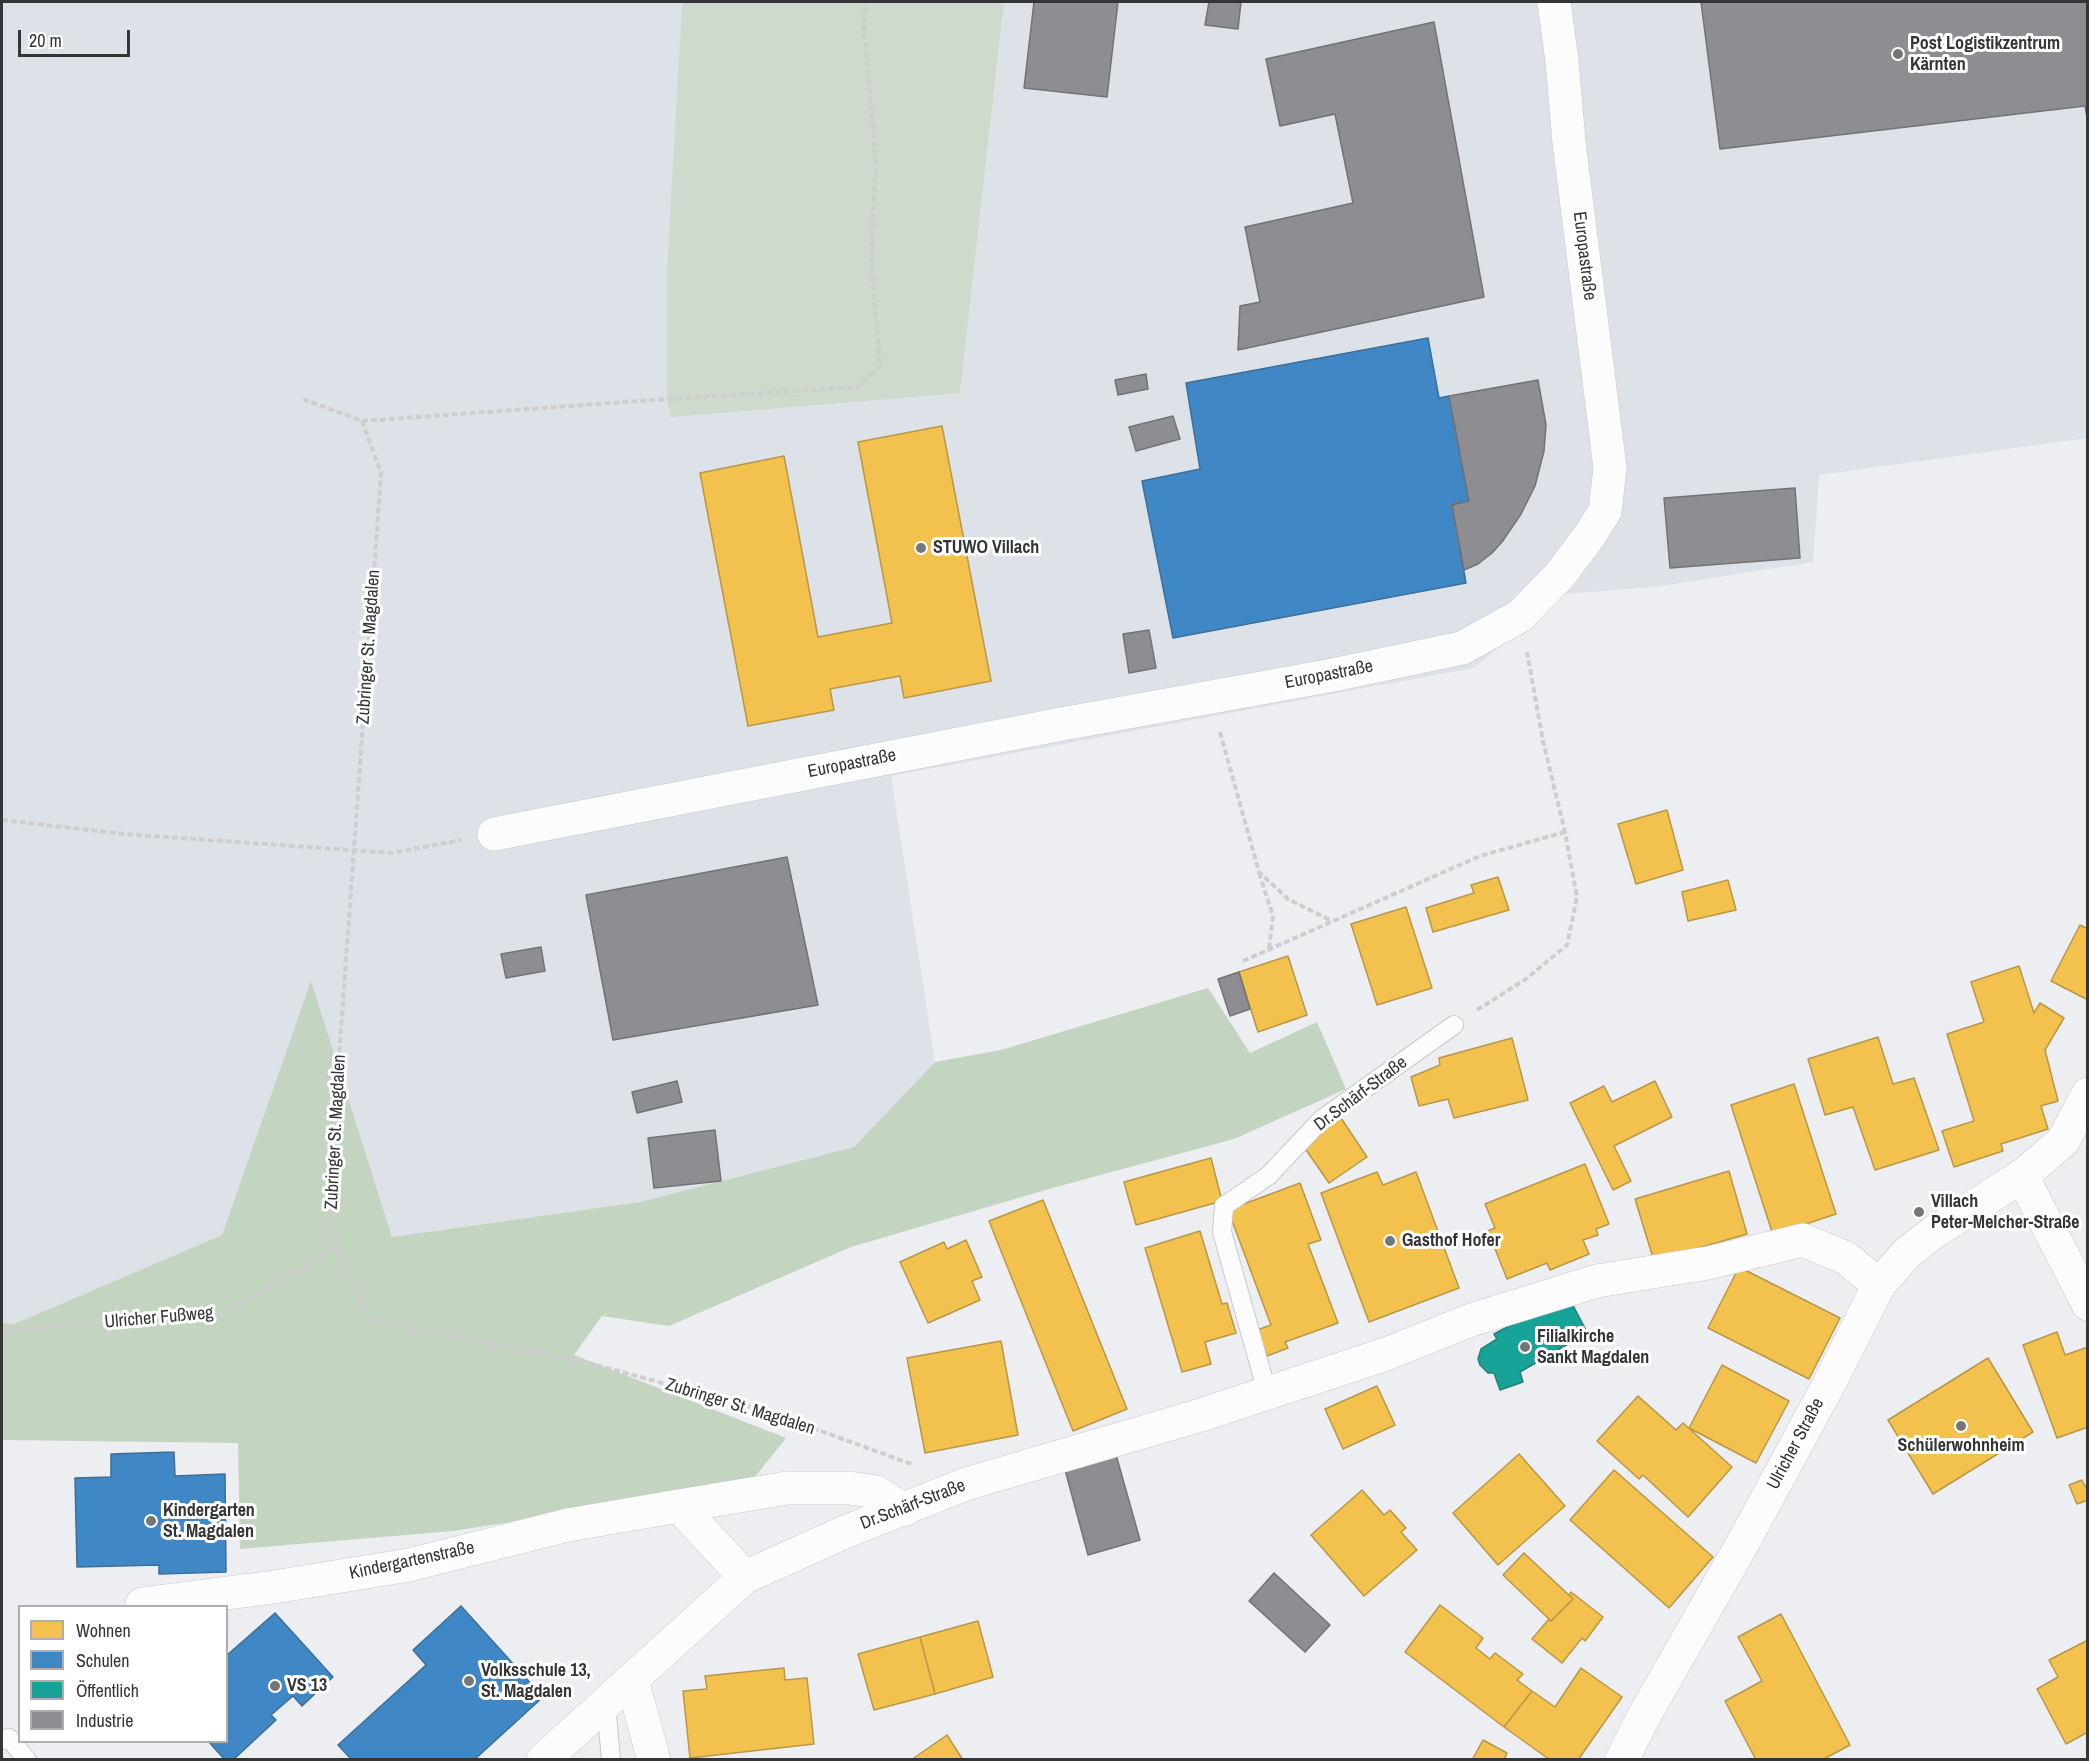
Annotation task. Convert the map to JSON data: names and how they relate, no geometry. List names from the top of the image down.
{
  "streets": {
    "street": [
      "Europastraße",
      "Dr.Schärf-Straße",
      "Ulricher Straße",
      "Kindergartenstraße"
    ],
    "path": ["Zubringer St. Magdalen", "Ulricher Fußweg"]
  },
  "crossings": [
    ["Zubringer St. Magdalen", "Dr.Schärf-Straße"],
    ["Zubringer St. Magdalen", "Ulricher Fußweg"],
    ["Dr.Schärf-Straße", "Ulricher Straße"],
    ["Dr.Schärf-Straße", "Kindergartenstraße"]
  ],
  "places": [
    "Post Logistikzentrum Kärnten",
    "STUWO Villach",
    "Villach Peter-Melcher-Straße",
    "Gasthof Hofer",
    "Filialkirche Sankt Magdalen",
    "Schülerwohnheim",
    "Kindergarten St. Magdalen",
    "Volksschule 13, St. Magdalen",
    "VS 13"
  ],
  "legend": [
    "Wohnen",
    "Schulen",
    "Öffentlich",
    "Industrie"
  ],
  "scale_bar": "20 m"
}
